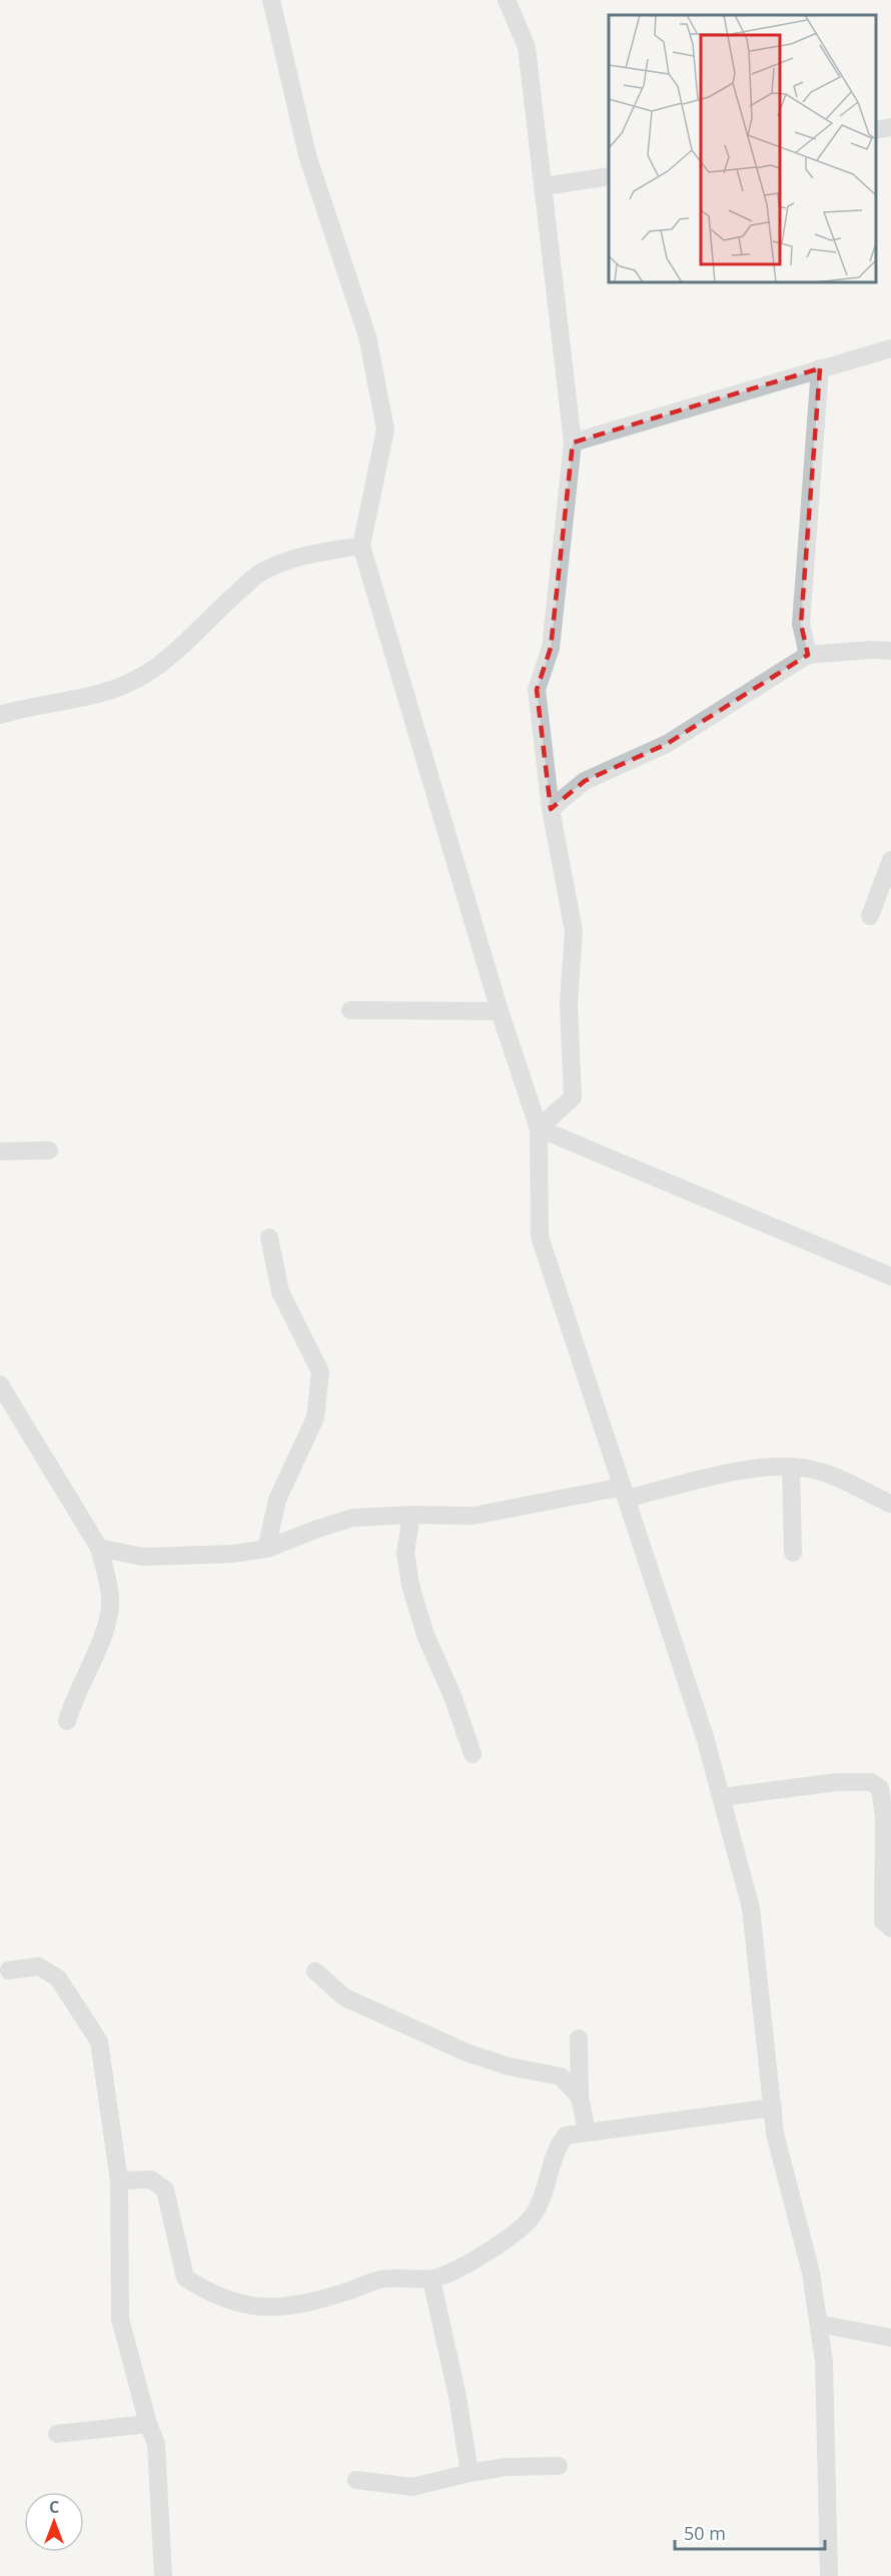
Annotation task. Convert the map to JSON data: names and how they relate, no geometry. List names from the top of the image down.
{
  "scale_bar": "50 m",
  "north": "top"
}
